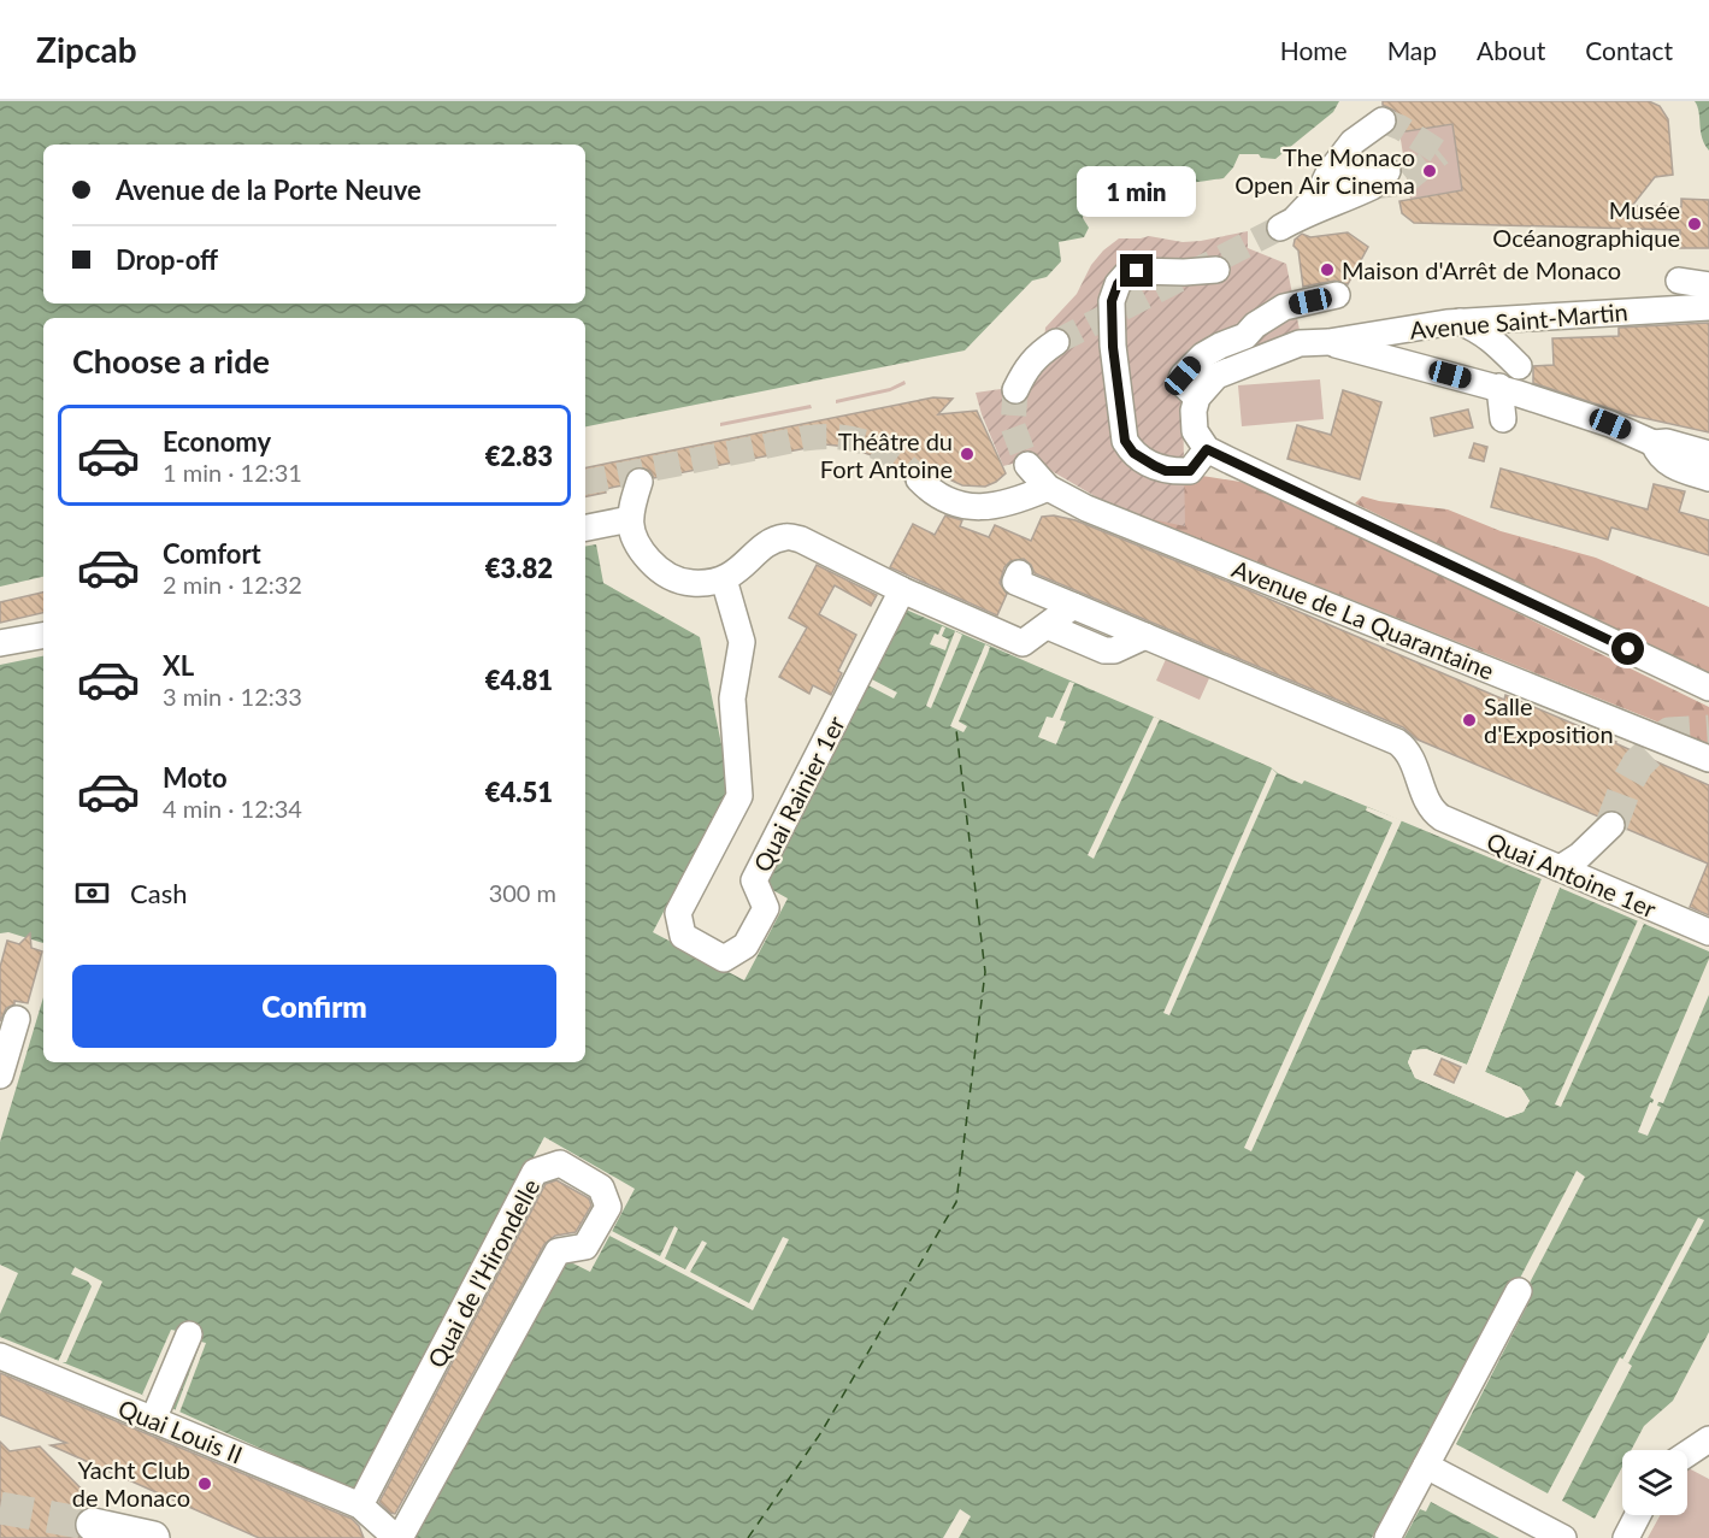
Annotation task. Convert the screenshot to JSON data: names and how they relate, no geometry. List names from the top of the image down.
{
  "streets": {
    "street": [
      "Avenue Saint-Martin",
      "Avenue de La Quarantaine",
      "Quai Rainier 1er",
      "Quai Antoine 1er",
      "Quai de l’Hirondelle",
      "Quai Louis II"
    ]
  },
  "crossings": [
    ["Quai de l’Hirondelle", "Quai Louis II"]
  ],
  "places": [
    "The Monaco Open Air Cinema",
    "Musée Océanographique",
    "Maison d'Arrêt de Monaco",
    "Théâtre du Fort Antoine",
    "Salle d'Exposition",
    "Yacht Club de Monaco"
  ],
  "page": {
    "header": "Zipcab",
    "nav": [
      "Home",
      "Map",
      "About",
      "Contact"
    ],
    "banner": ["Avenue de la Porte Neuve", "Drop-off"],
    "bubble": "1 min",
    "heading": "Choose a ride",
    "list": [
      {
        "name": "Economy",
        "note": "1 min · 12:31",
        "value": "€2.83"
      },
      {
        "name": "Comfort",
        "note": "2 min · 12:32",
        "value": "€3.82"
      },
      {
        "name": "XL",
        "note": "3 min · 12:33",
        "value": "€4.81"
      },
      {
        "name": "Moto",
        "note": "4 min · 12:34",
        "value": "€4.51"
      }
    ],
    "pay": ["Cash", "300 m"],
    "buttons": "Confirm"
  }
}
